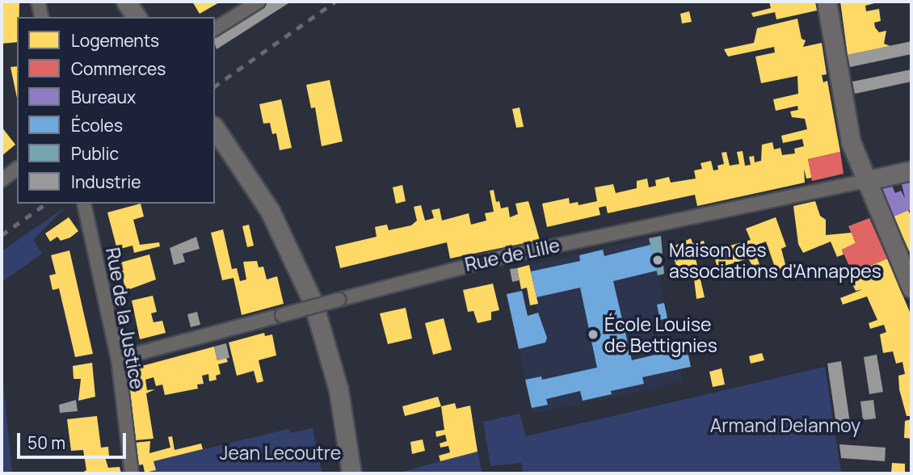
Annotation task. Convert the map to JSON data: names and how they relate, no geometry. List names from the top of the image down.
{
  "streets": {
    "main road": ["Rue de Lille"],
    "street": ["Rue de la Justice"]
  },
  "crossings": [
    ["Rue de Lille", "Rue de la Justice"]
  ],
  "parks": ["Armand Delannoy", "Jean Lecoutre"],
  "places": ["Maison des associations d'Annappes", "École Louise de Bettignies"],
  "legend": [
    "Logements",
    "Commerces",
    "Bureaux",
    "Écoles",
    "Public",
    "Industrie"
  ],
  "scale_bar": "50 m"
}
